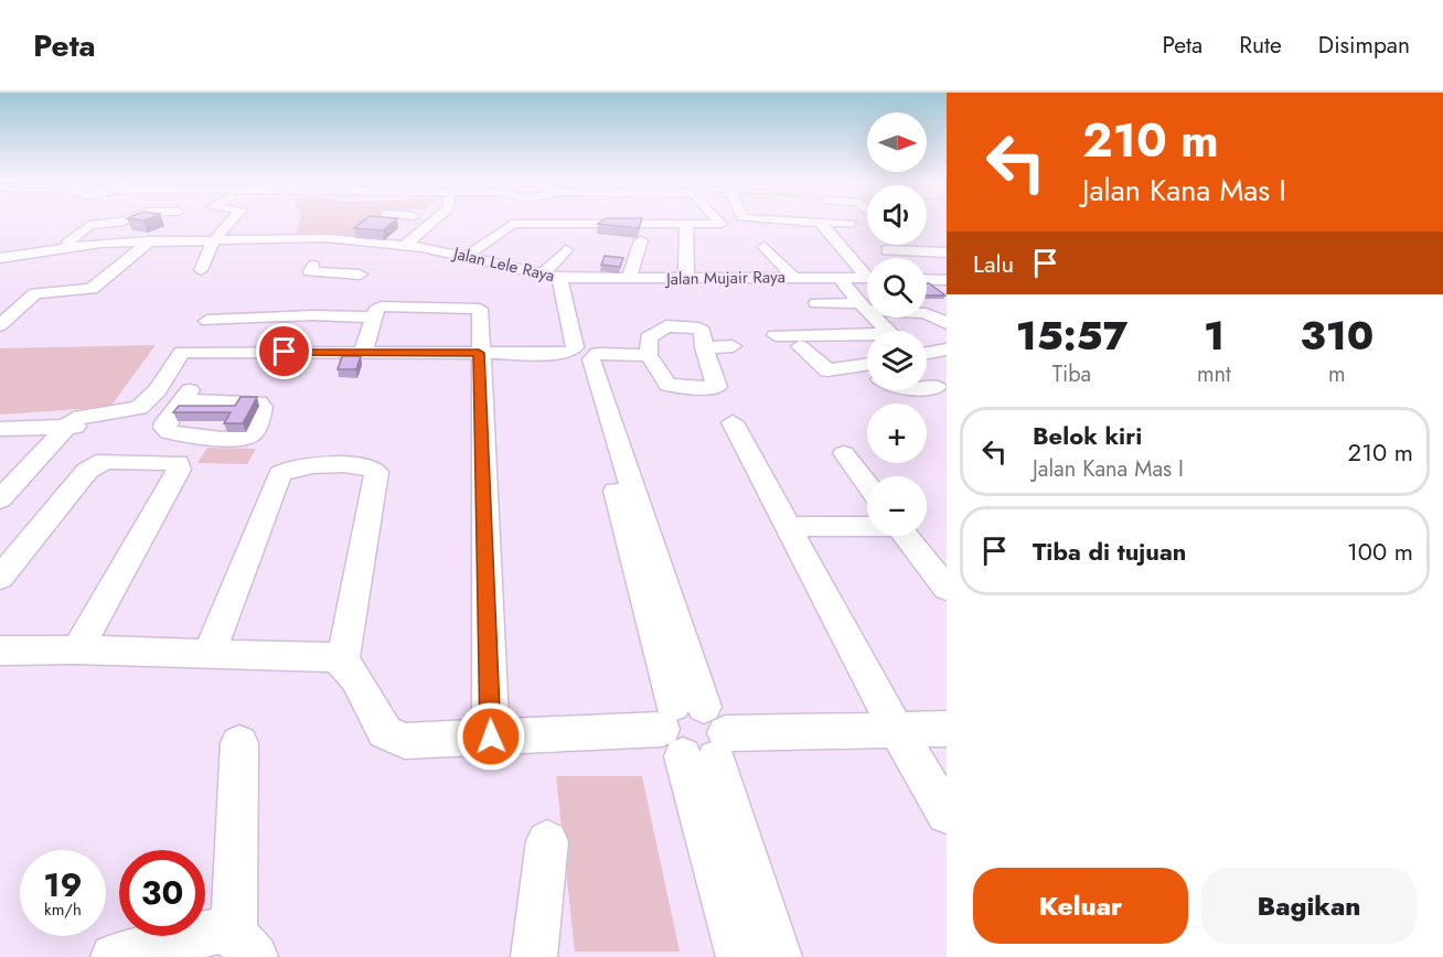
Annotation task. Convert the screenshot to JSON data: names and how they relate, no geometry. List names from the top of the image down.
{
  "streets": {
    "street": ["Jalan Lele Raya", "Jalan Mujair Raya"]
  },
  "crossings": [
    ["Jalan Lele Raya", "Jalan Mujair Raya"]
  ],
  "north": "right",
  "page": {
    "header": "Peta",
    "nav": ["Peta", "Rute", "Disimpan"],
    "turn": ["210 m", "Jalan Kana Mas I"],
    "map_buttons": ["+", "−"],
    "then": "Lalu",
    "eta": [
      "15:57",
      "Tiba",
      "1",
      "mnt",
      "310",
      "m"
    ],
    "list": [
      {
        "name": "Belok kiri",
        "note": "Jalan Kana Mas I",
        "value": "210 m"
      },
      {
        "name": "Tiba di tujuan",
        "value": "100 m"
      }
    ],
    "speed": "19 km/h",
    "limit": "30",
    "buttons": ["Keluar", "Bagikan"]
  }
}
